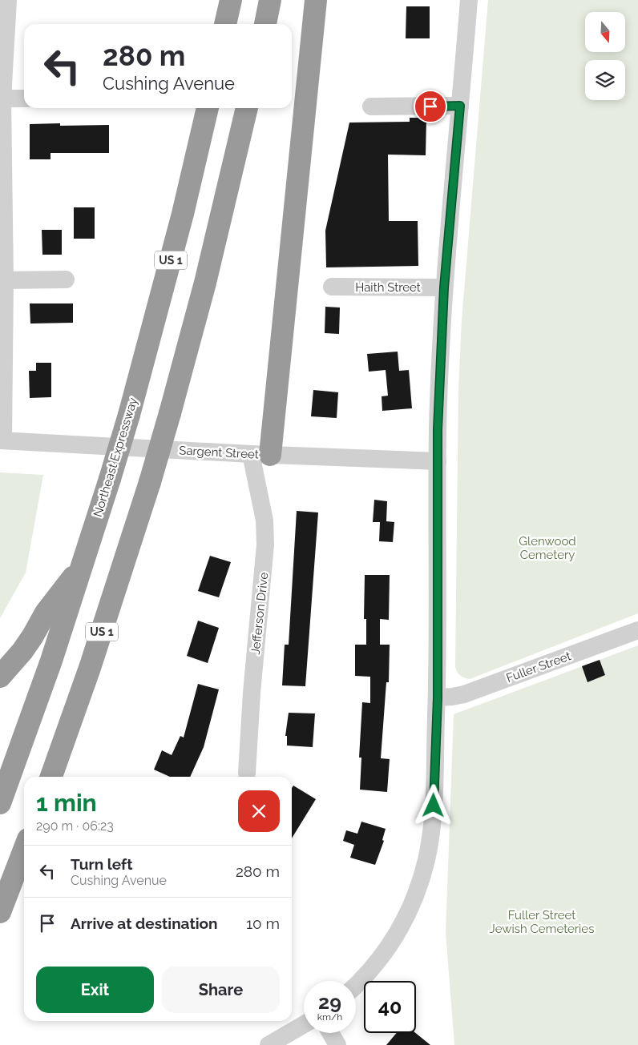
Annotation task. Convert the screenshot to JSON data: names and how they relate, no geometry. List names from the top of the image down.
{
  "streets": {
    "highway": ["US 1", "Northeast Expressway"],
    "street": [
      "Haith Street",
      "Sargent Street",
      "Jefferson Drive",
      "Fuller Street"
    ]
  },
  "crossings": [
    ["Sargent Street", "Jefferson Drive"]
  ],
  "parks": ["Glenwood Cemetery", "Fuller Street Jewish Cemeteries"],
  "north": "bottom",
  "page": {
    "turn": ["280 m", "Cushing Avenue"],
    "heading": ["1 min", "290 m · 06:23"],
    "list": [
      {
        "name": "Turn left",
        "note": "Cushing Avenue",
        "value": "280 m"
      },
      {
        "name": "Arrive at destination",
        "value": "10 m"
      }
    ],
    "buttons": ["Exit", "Share"],
    "speed": "29 km/h",
    "limit": "40"
  }
}
